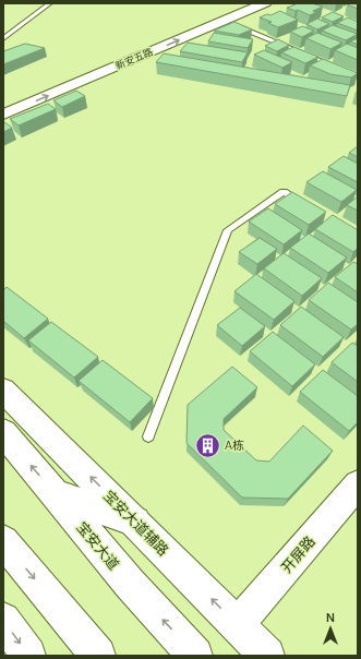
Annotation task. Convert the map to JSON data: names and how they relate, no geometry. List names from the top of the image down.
{
  "streets": {
    "main road": ["新安五路", "宝安大道辅路", "宝安大道"],
    "street": ["开屏路"]
  },
  "crossings": [
    ["宝安大道辅路", "开屏路"]
  ],
  "places": {
    "building": ["A栋"]
  },
  "north": "top"
}
